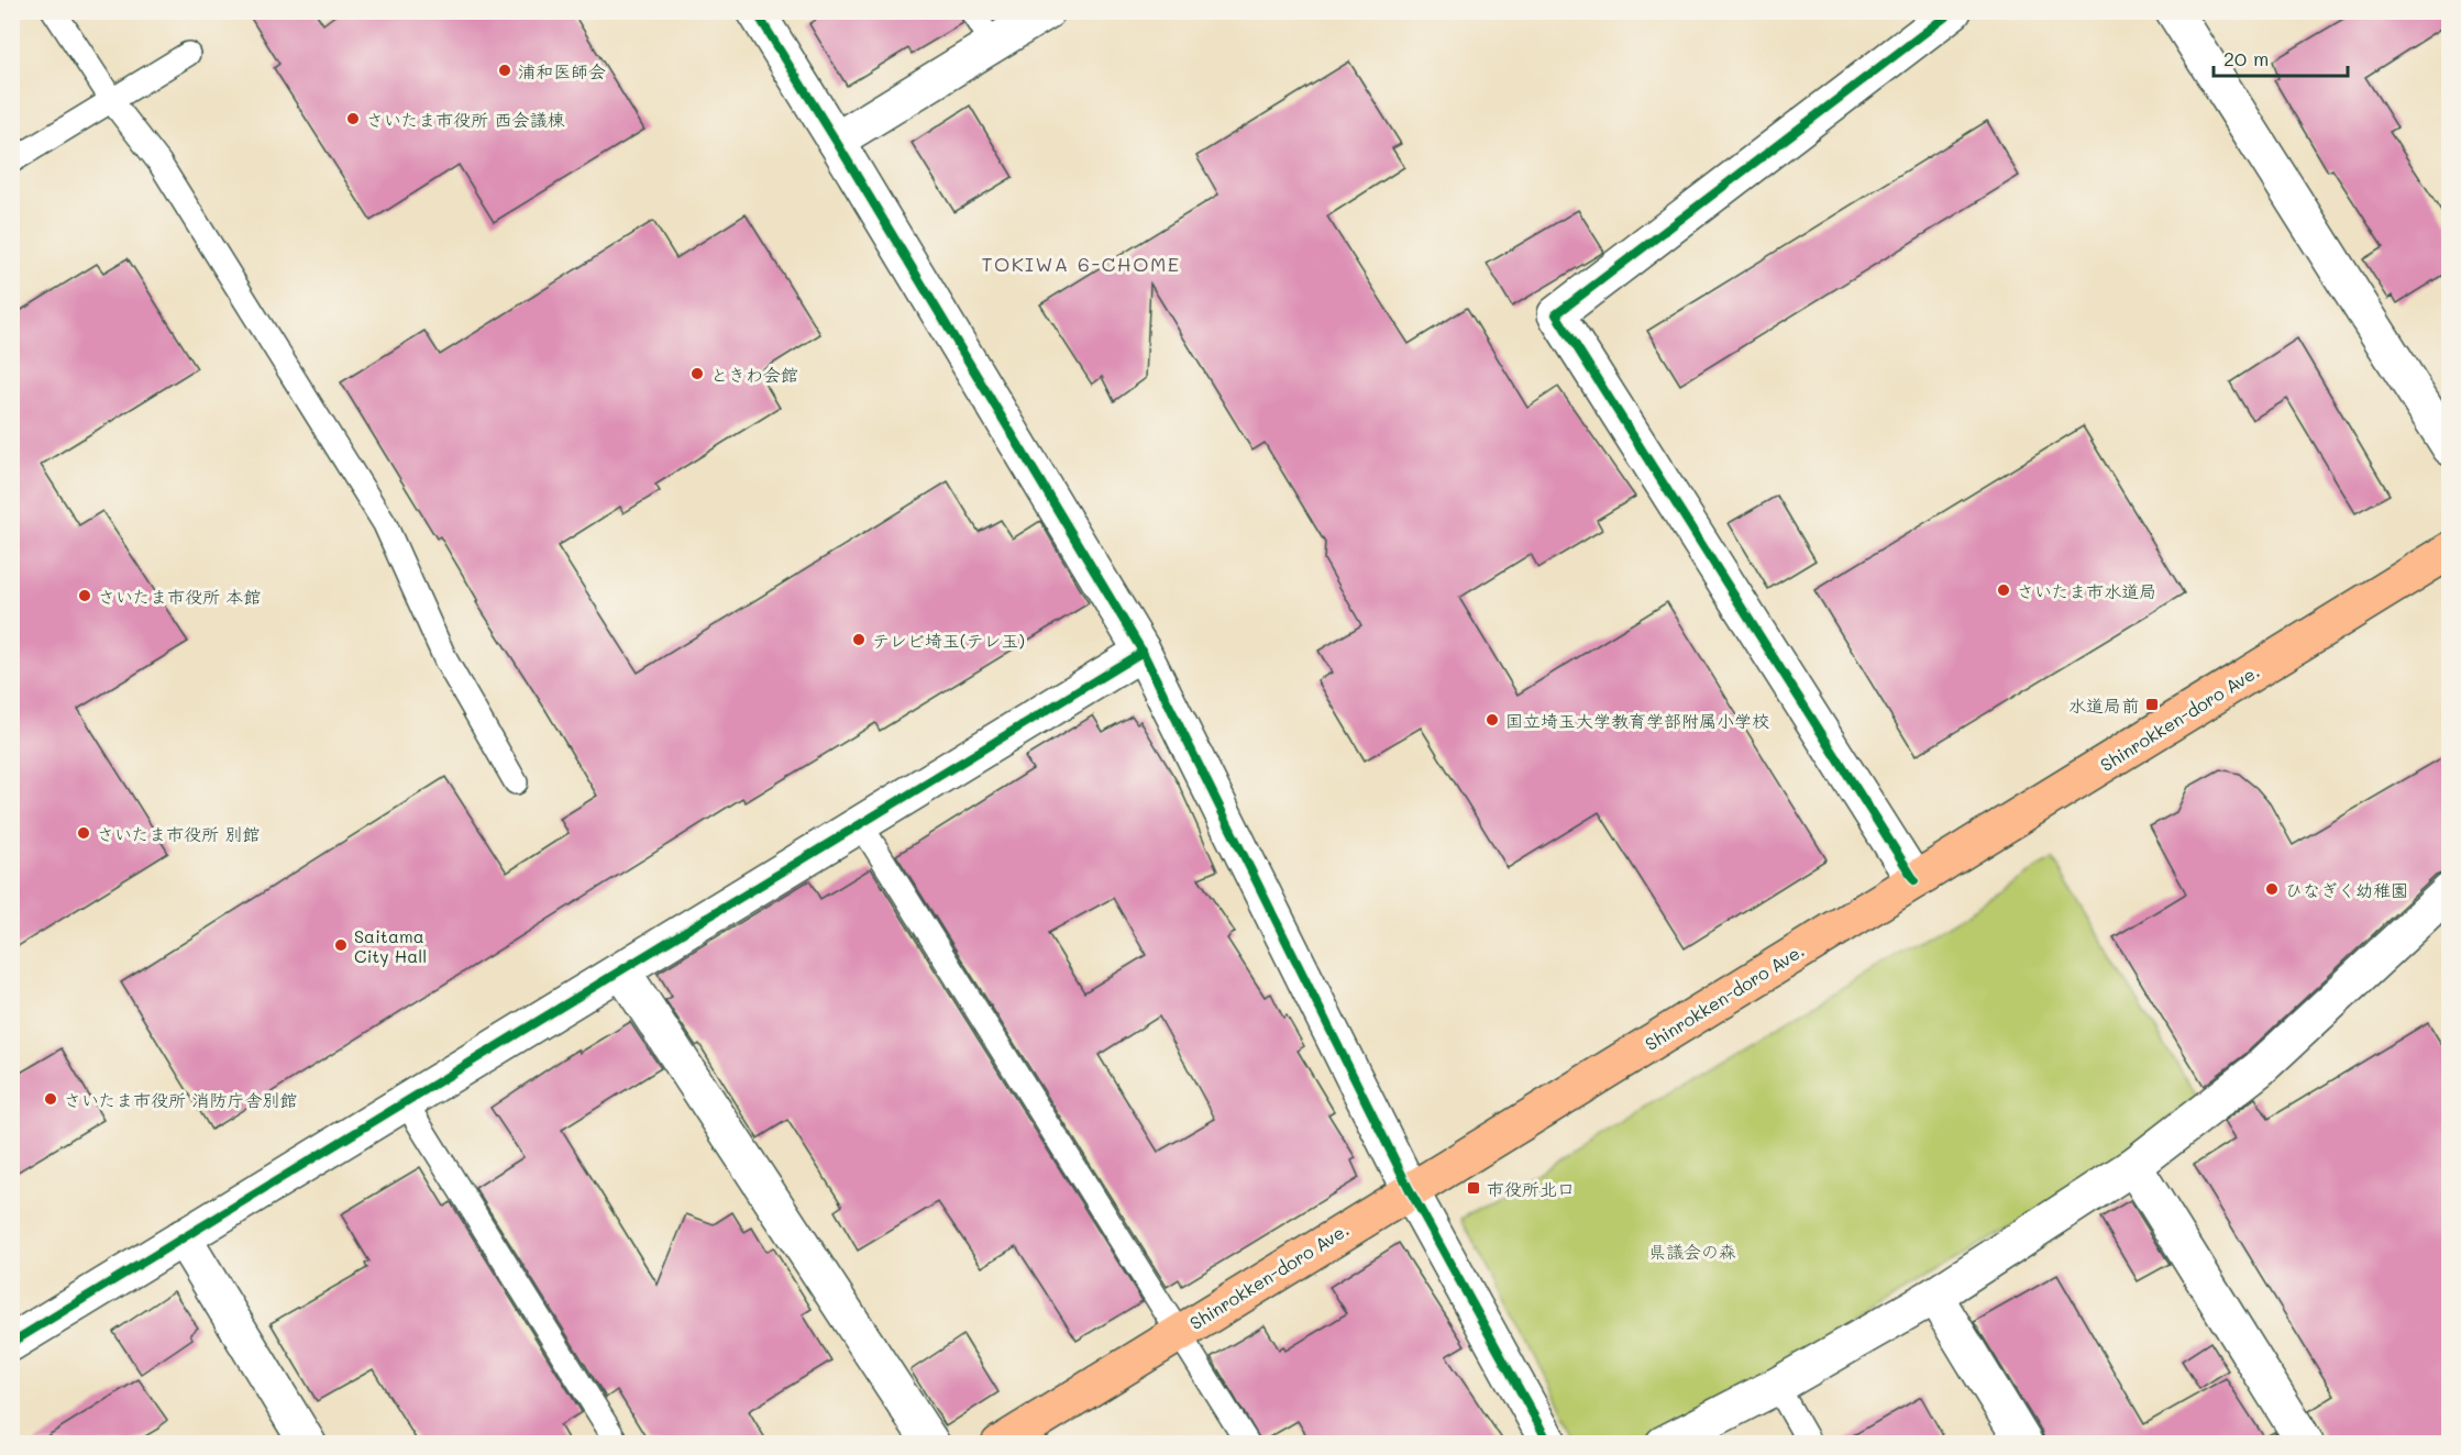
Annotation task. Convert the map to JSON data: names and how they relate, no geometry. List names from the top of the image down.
{
  "streets": {
    "main road": ["Shinrokken-doro Ave."]
  },
  "districts": ["TOKIWA 6-CHOME"],
  "parks": ["県議会の森"],
  "places": {
    "other": [
      "浦和医師会",
      "さいたま市役所 西会議棟",
      "ときわ会館",
      "さいたま市水道局",
      "さいたま市役所 本館",
      "テレビ埼玉(テレ玉)",
      "国立埼玉大学教育学部附属小学校",
      "さいたま市役所 別館",
      "ひなぎく幼稚園",
      "Saitama City Hall",
      "さいたま市役所 消防庁舎別館"
    ],
    "transit": ["水道局前", "市役所北口"]
  },
  "scale_bar": "20 m"
}
